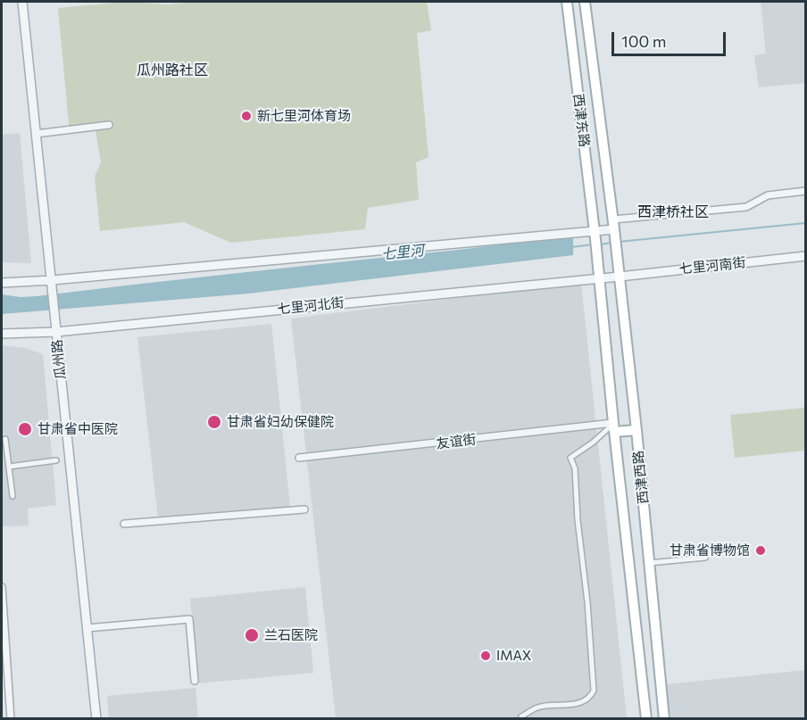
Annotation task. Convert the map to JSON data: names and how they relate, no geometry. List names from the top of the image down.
{
  "streets": {
    "main road": ["西津东路", "西津西路"],
    "street": [
      "七里河南街",
      "七里河北街",
      "瓜州路",
      "友谊街"
    ]
  },
  "crossings": [
    ["西津东路", "西津西路"],
    ["七里河南街", "七里河北街"],
    ["七里河南街", "西津西路"],
    ["七里河北街", "瓜州路"],
    ["七里河北街", "西津西路"],
    ["友谊街", "西津西路"]
  ],
  "districts": ["瓜州路社区", "西津桥社区"],
  "water": ["七里河"],
  "places": [
    "新七里河体育场",
    "甘肃省妇幼保健院",
    "甘肃省中医院",
    "甘肃省博物馆",
    "兰石医院",
    "IMAX"
  ],
  "scale_bar": "100 m"
}
